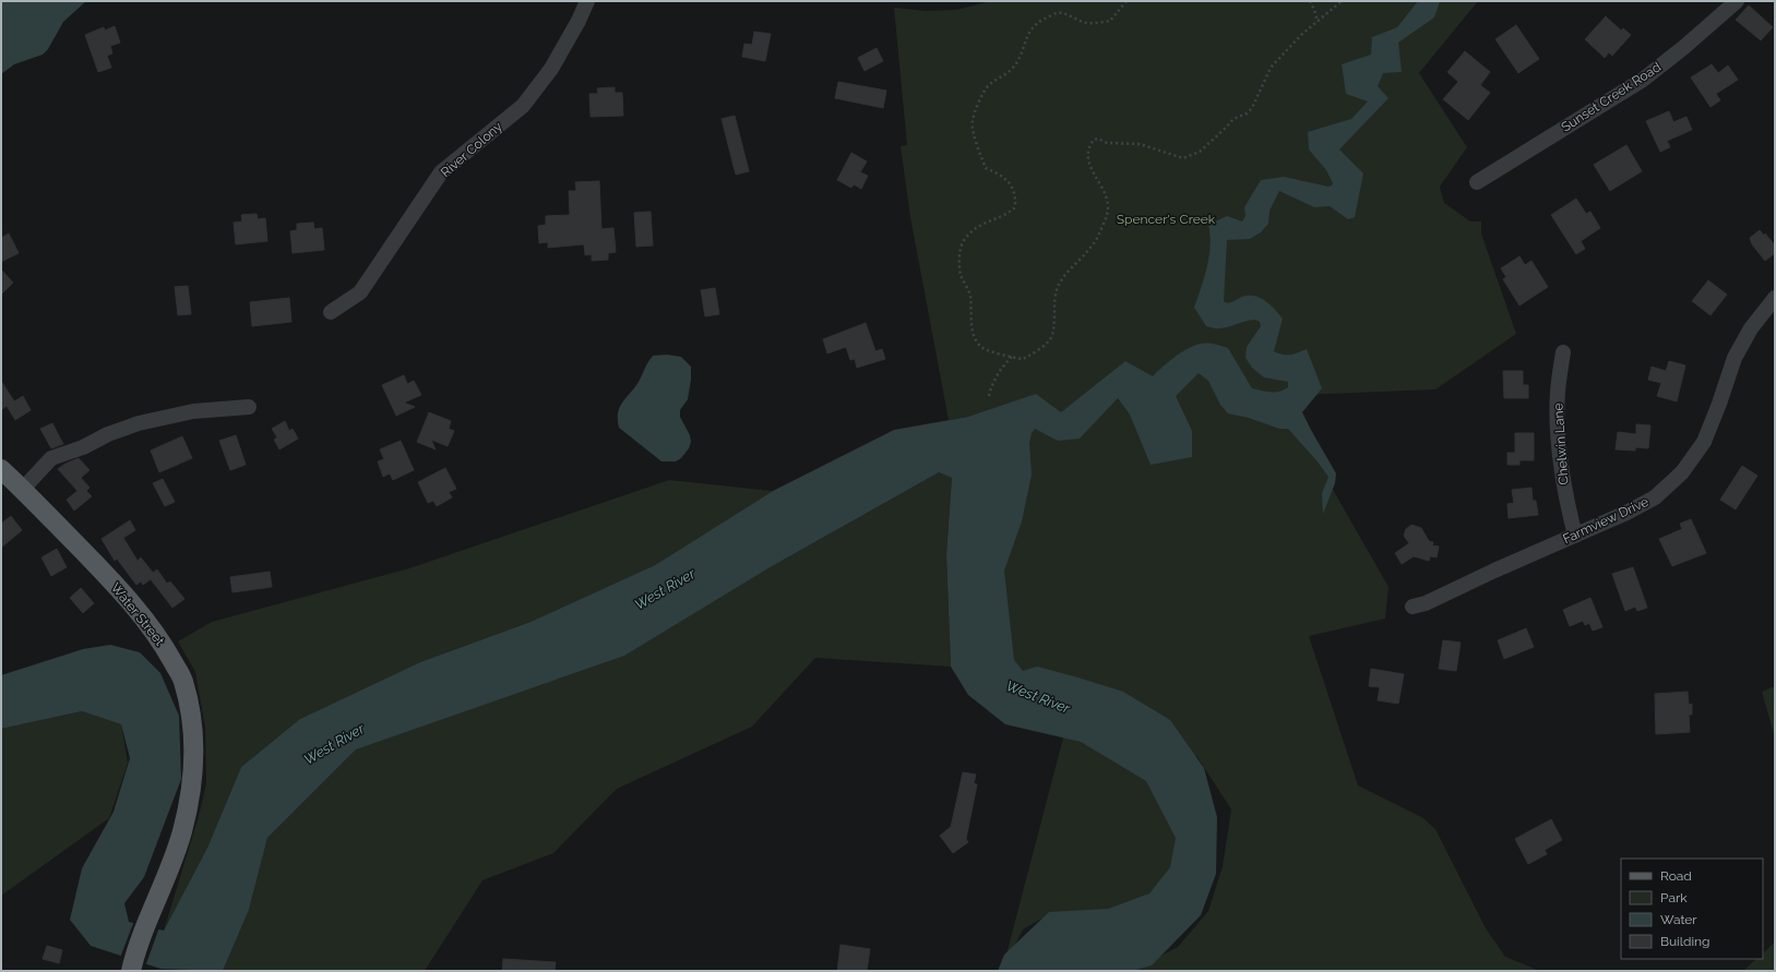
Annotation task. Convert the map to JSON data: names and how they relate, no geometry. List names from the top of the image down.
{
  "streets": {
    "main road": ["Water Street"],
    "street": [
      "Sunset Creek Road",
      "River Colony",
      "Chelwin Lane",
      "Farmview Drive"
    ]
  },
  "crossings": [
    ["Chelwin Lane", "Farmview Drive"]
  ],
  "water": ["West River"],
  "parks": ["Spencer's Creek"],
  "legend": [
    "Road",
    "Park",
    "Water",
    "Building"
  ]
}
